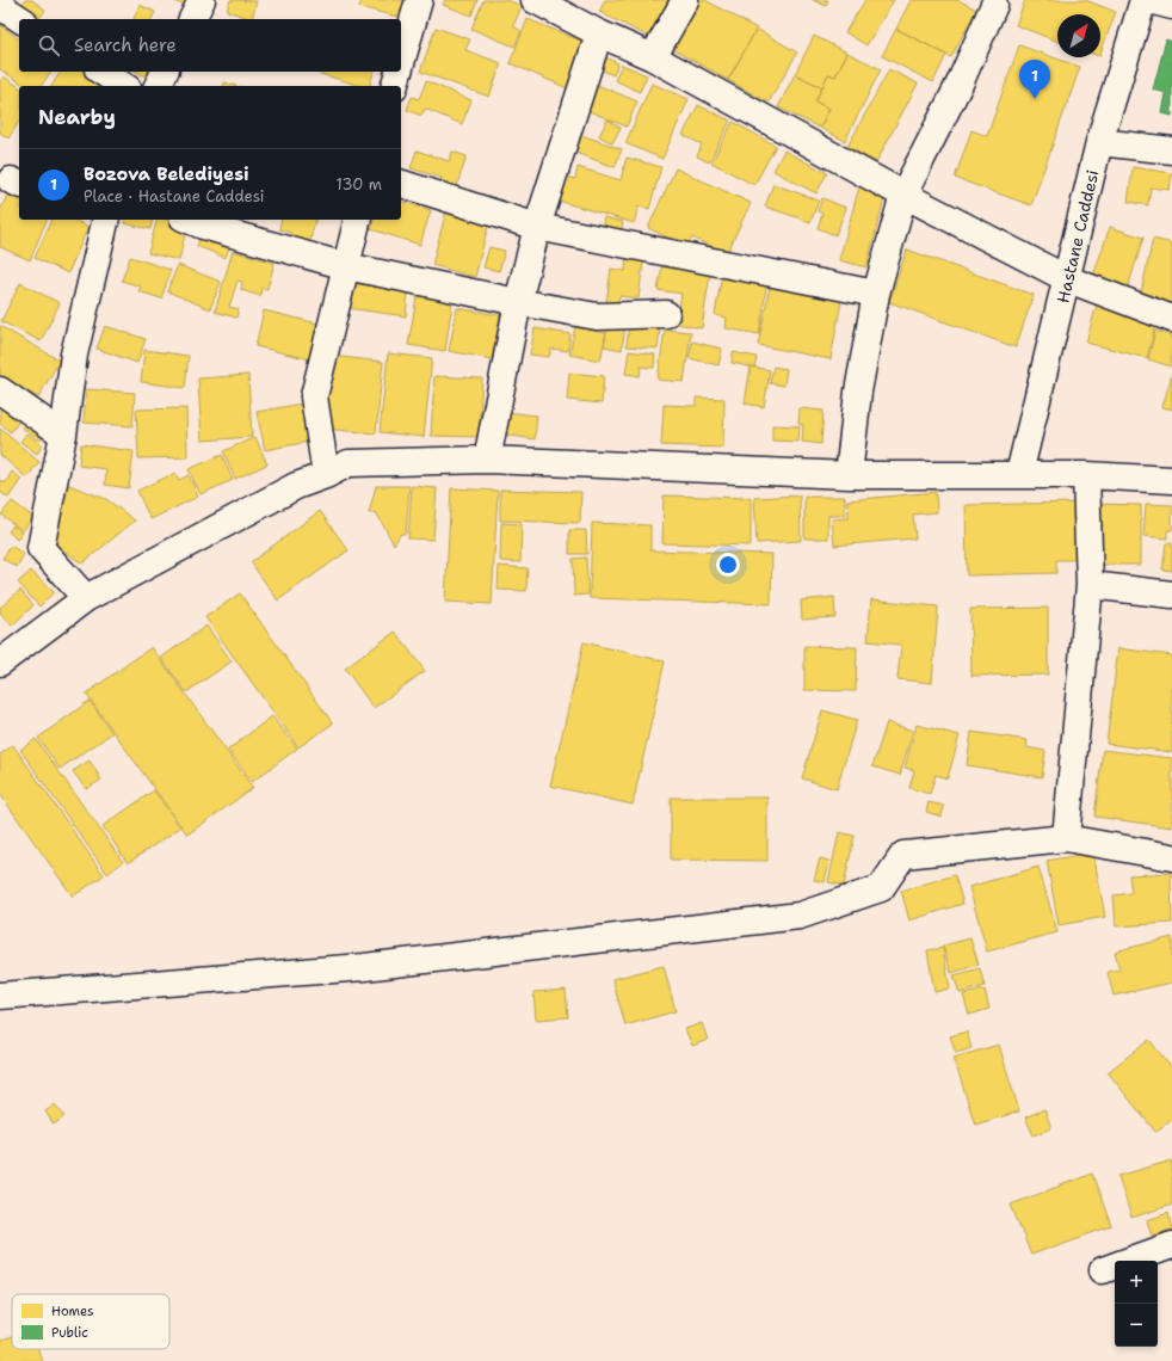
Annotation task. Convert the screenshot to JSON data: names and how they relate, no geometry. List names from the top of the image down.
{
  "streets": {
    "street": ["Hastane Caddesi"]
  },
  "legend": ["Homes", "Public"],
  "north": "top right",
  "page": {
    "search": "Search here",
    "pins": "1",
    "heading": "Nearby",
    "list": [
      {
        "mark": "1",
        "name": "Bozova Belediyesi",
        "note": "Place · Hastane Caddesi",
        "value": "130 m"
      }
    ],
    "map_buttons": ["+", "−"]
  }
}
